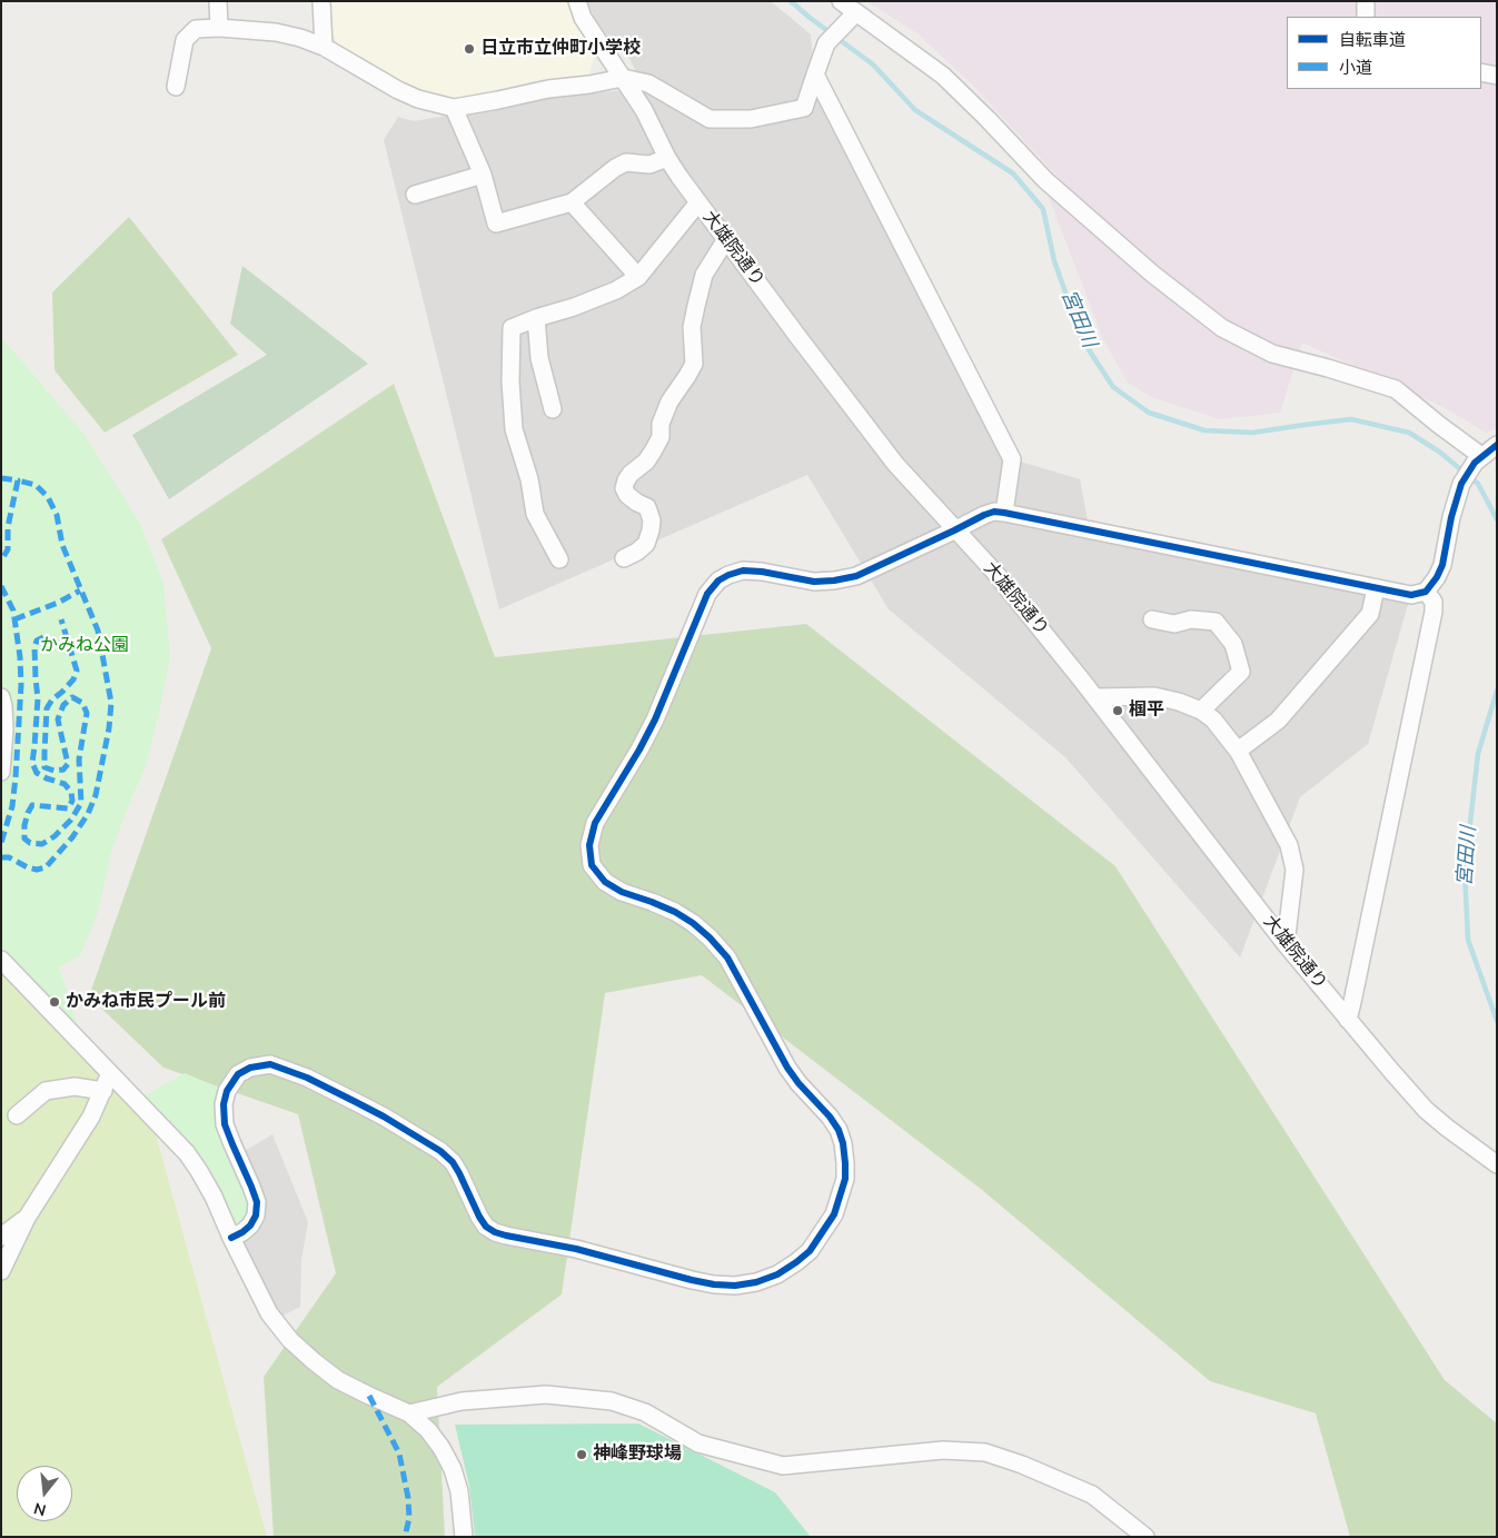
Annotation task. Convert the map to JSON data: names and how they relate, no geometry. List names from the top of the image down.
{
  "streets": {
    "street": ["大雄院通り"]
  },
  "water": ["宮田川"],
  "parks": ["かみね公園"],
  "places": [
    "日立市立仲町小学校",
    "椢平",
    "かみね市民プール前",
    "神峰野球場"
  ],
  "legend": ["自転車道", "小道"],
  "north": "bottom"
}
